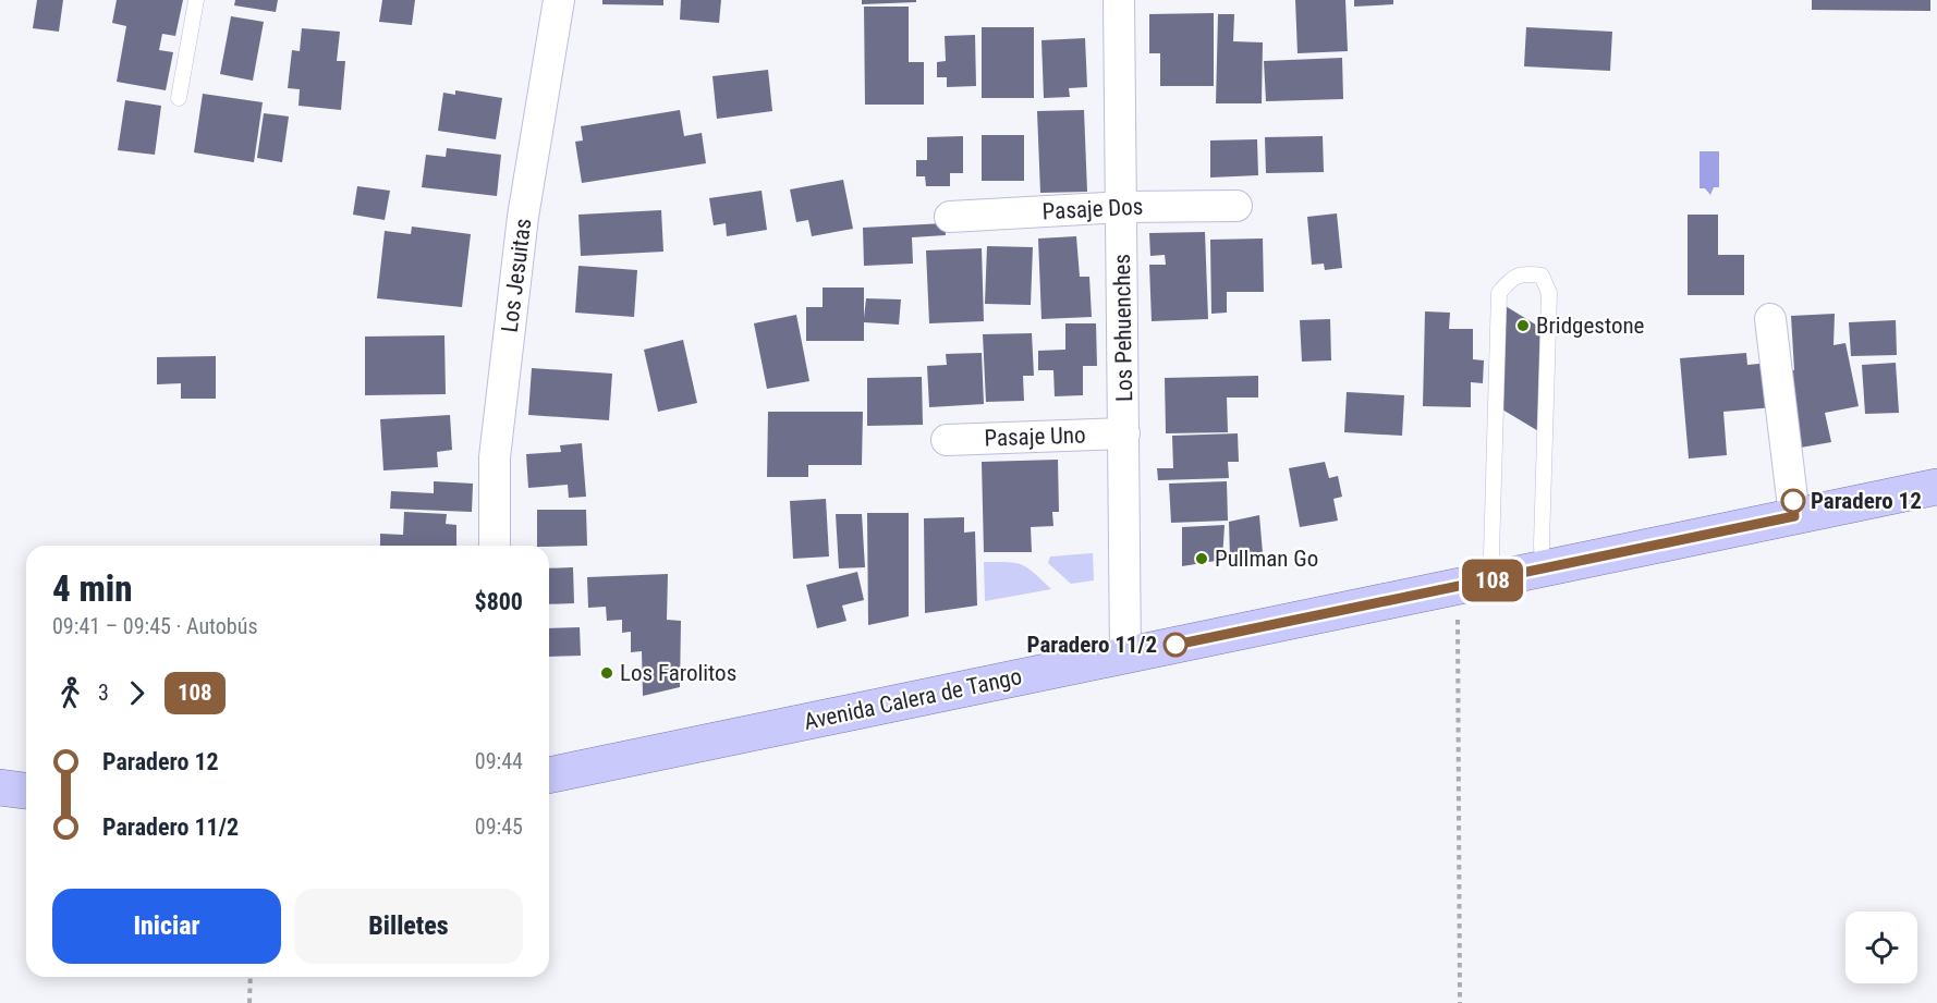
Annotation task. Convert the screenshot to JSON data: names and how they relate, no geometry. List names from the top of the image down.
{
  "streets": {
    "main road": ["Avenida Calera de Tango"],
    "street": [
      "Pasaje Dos",
      "Los Jesuitas",
      "Los Pehuenches",
      "Pasaje Uno"
    ]
  },
  "crossings": [
    ["Pasaje Dos", "Los Pehuenches"],
    ["Los Pehuenches", "Pasaje Uno"],
    ["Los Pehuenches", "Avenida Calera de Tango"]
  ],
  "places": [
    "Bridgestone",
    "Paradero 12",
    "Pullman Go",
    "Paradero 11/2",
    "Los Farolitos"
  ],
  "lines": ["bus line 108"],
  "page": {
    "on_map": "108",
    "heading": ["4 min", "09:41 – 09:45 · Autobús", "$800"],
    "legs": ["3", "108"],
    "list": [
      {
        "name": "Paradero 12",
        "value": "09:44"
      },
      {
        "name": "Paradero 11/2",
        "value": "09:45"
      }
    ],
    "buttons": ["Iniciar", "Billetes"]
  }
}
